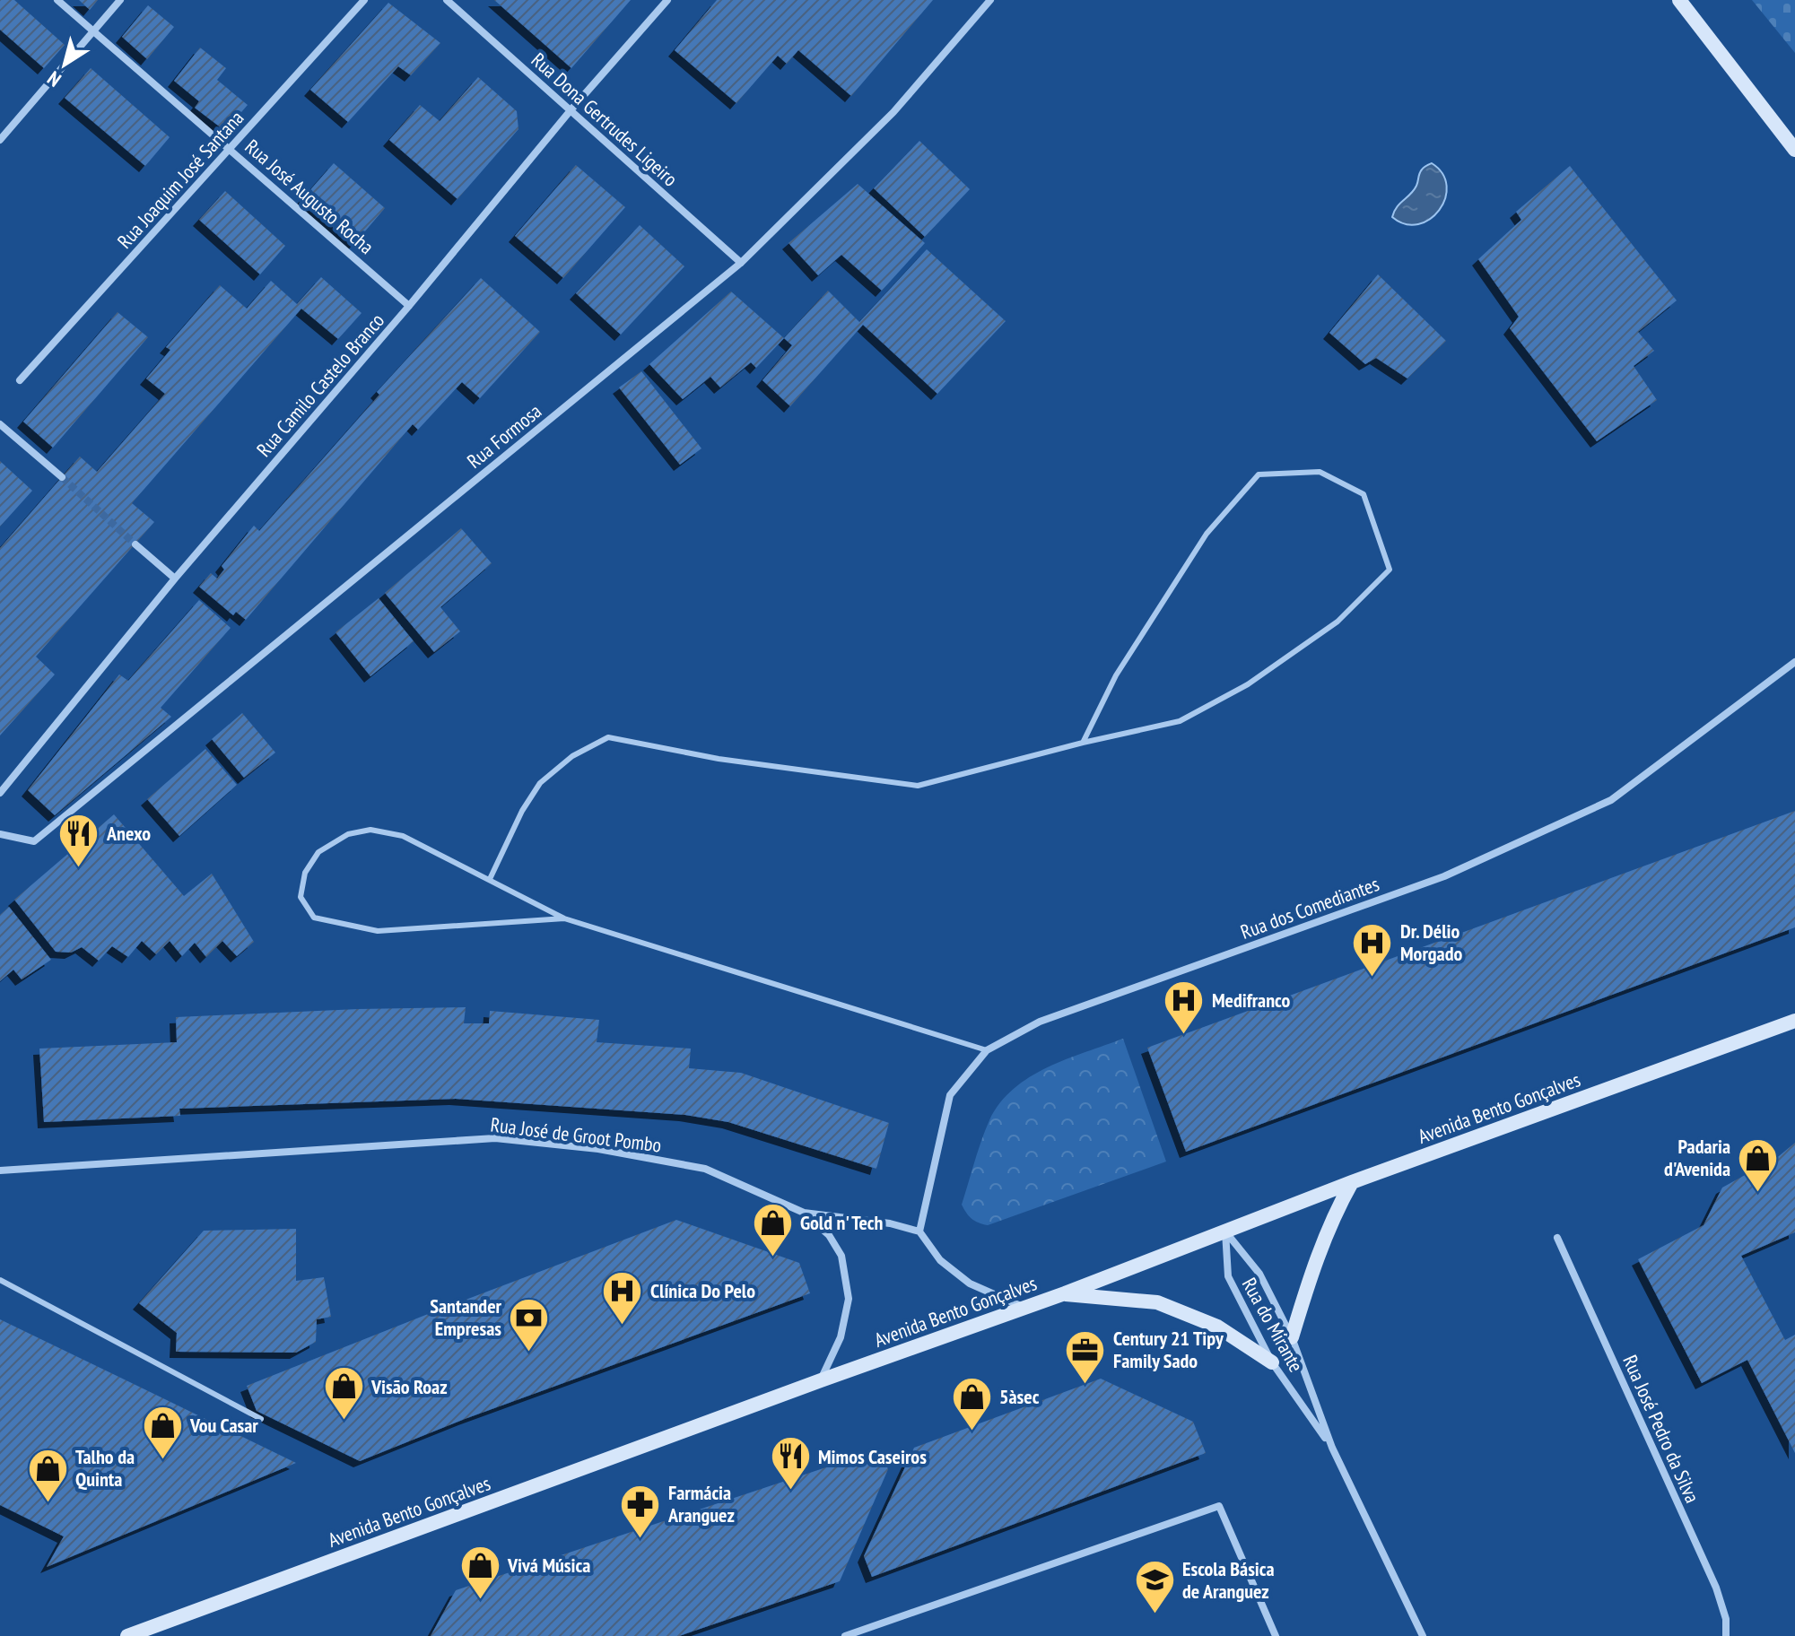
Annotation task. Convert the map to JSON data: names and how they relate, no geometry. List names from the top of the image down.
{
  "streets": {
    "main road": ["Avenida Bento Gonçalves"],
    "street": [
      "Rua Dona Gertrudes Ligeiro",
      "Rua Joaquim José Santana",
      "Rua José Augusto Rocha",
      "Rua Camilo Castelo Branco",
      "Rua Formosa",
      "Rua dos Comediantes",
      "Rua José de Groot Pombo",
      "Rua do Mirante",
      "Rua José Pedro da Silva"
    ]
  },
  "crossings": [
    ["Rua Dona Gertrudes Ligeiro", "Rua Camilo Castelo Branco"],
    ["Rua Dona Gertrudes Ligeiro", "Rua Formosa"],
    ["Rua Joaquim José Santana", "Rua José Augusto Rocha"],
    ["Rua José Augusto Rocha", "Rua Camilo Castelo Branco"],
    ["Rua dos Comediantes", "Rua José de Groot Pombo"],
    ["Avenida Bento Gonçalves", "Rua do Mirante"]
  ],
  "places": {
    "restaurant": ["Anexo", "Mimos Caseiros"],
    "hospital": ["Dr. Délio Morgado", "Medifranco", "Clínica Do Pelo"],
    "shop": [
      "Padaria d'Avenida",
      "Gold n' Tech",
      "Visão Roaz",
      "5àsec",
      "Vou Casar",
      "Talho da Quinta",
      "Vivá Música"
    ],
    "bank": ["Santander Empresas"],
    "office": ["Century 21 Tipy Family Sado"],
    "pharmacy": ["Farmácia Aranguez"],
    "school or university": ["Escola Básica de Aranguez"]
  },
  "north": "bottom left"
}
